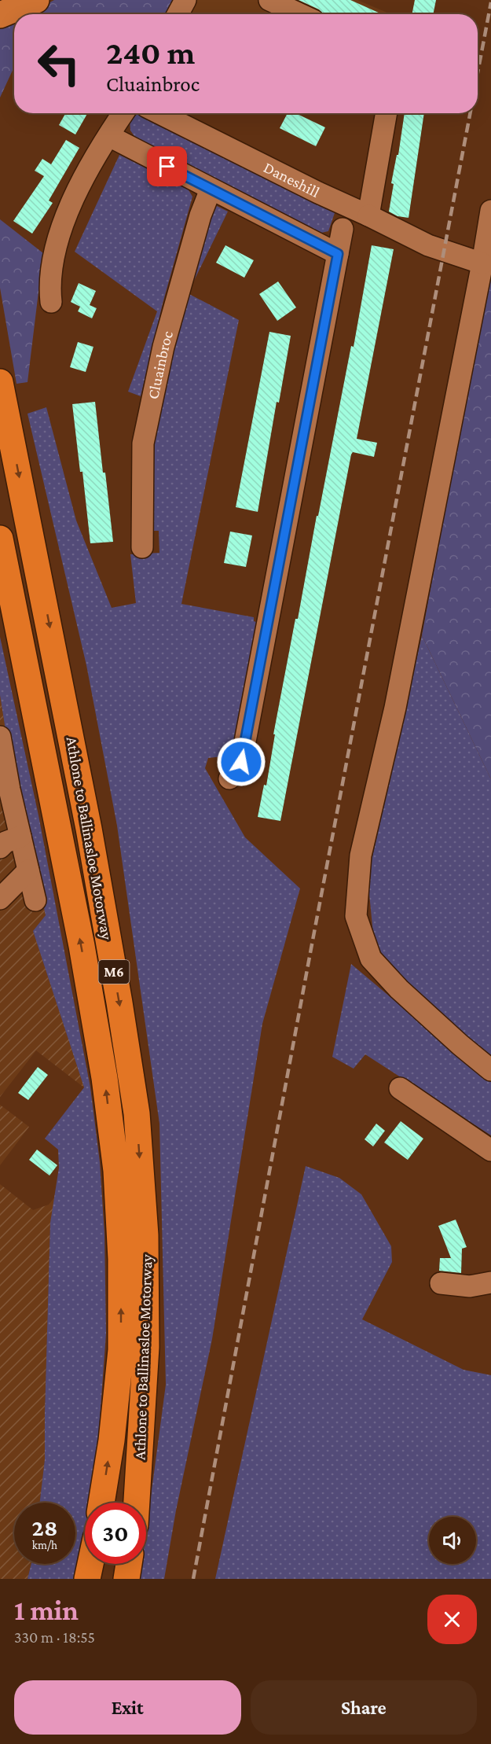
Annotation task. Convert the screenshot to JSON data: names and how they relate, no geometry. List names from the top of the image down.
{
  "streets": {
    "highway": ["Athlone to Ballinasloe Motorway", "M6"],
    "street": ["Daneshill", "Cluainbroc"]
  },
  "page": {
    "turn": ["240 m", "Cluainbroc"],
    "speed": "28 km/h",
    "limit": "30",
    "heading": ["1 min", "330 m · 18:55"],
    "buttons": ["Exit", "Share"]
  }
}
